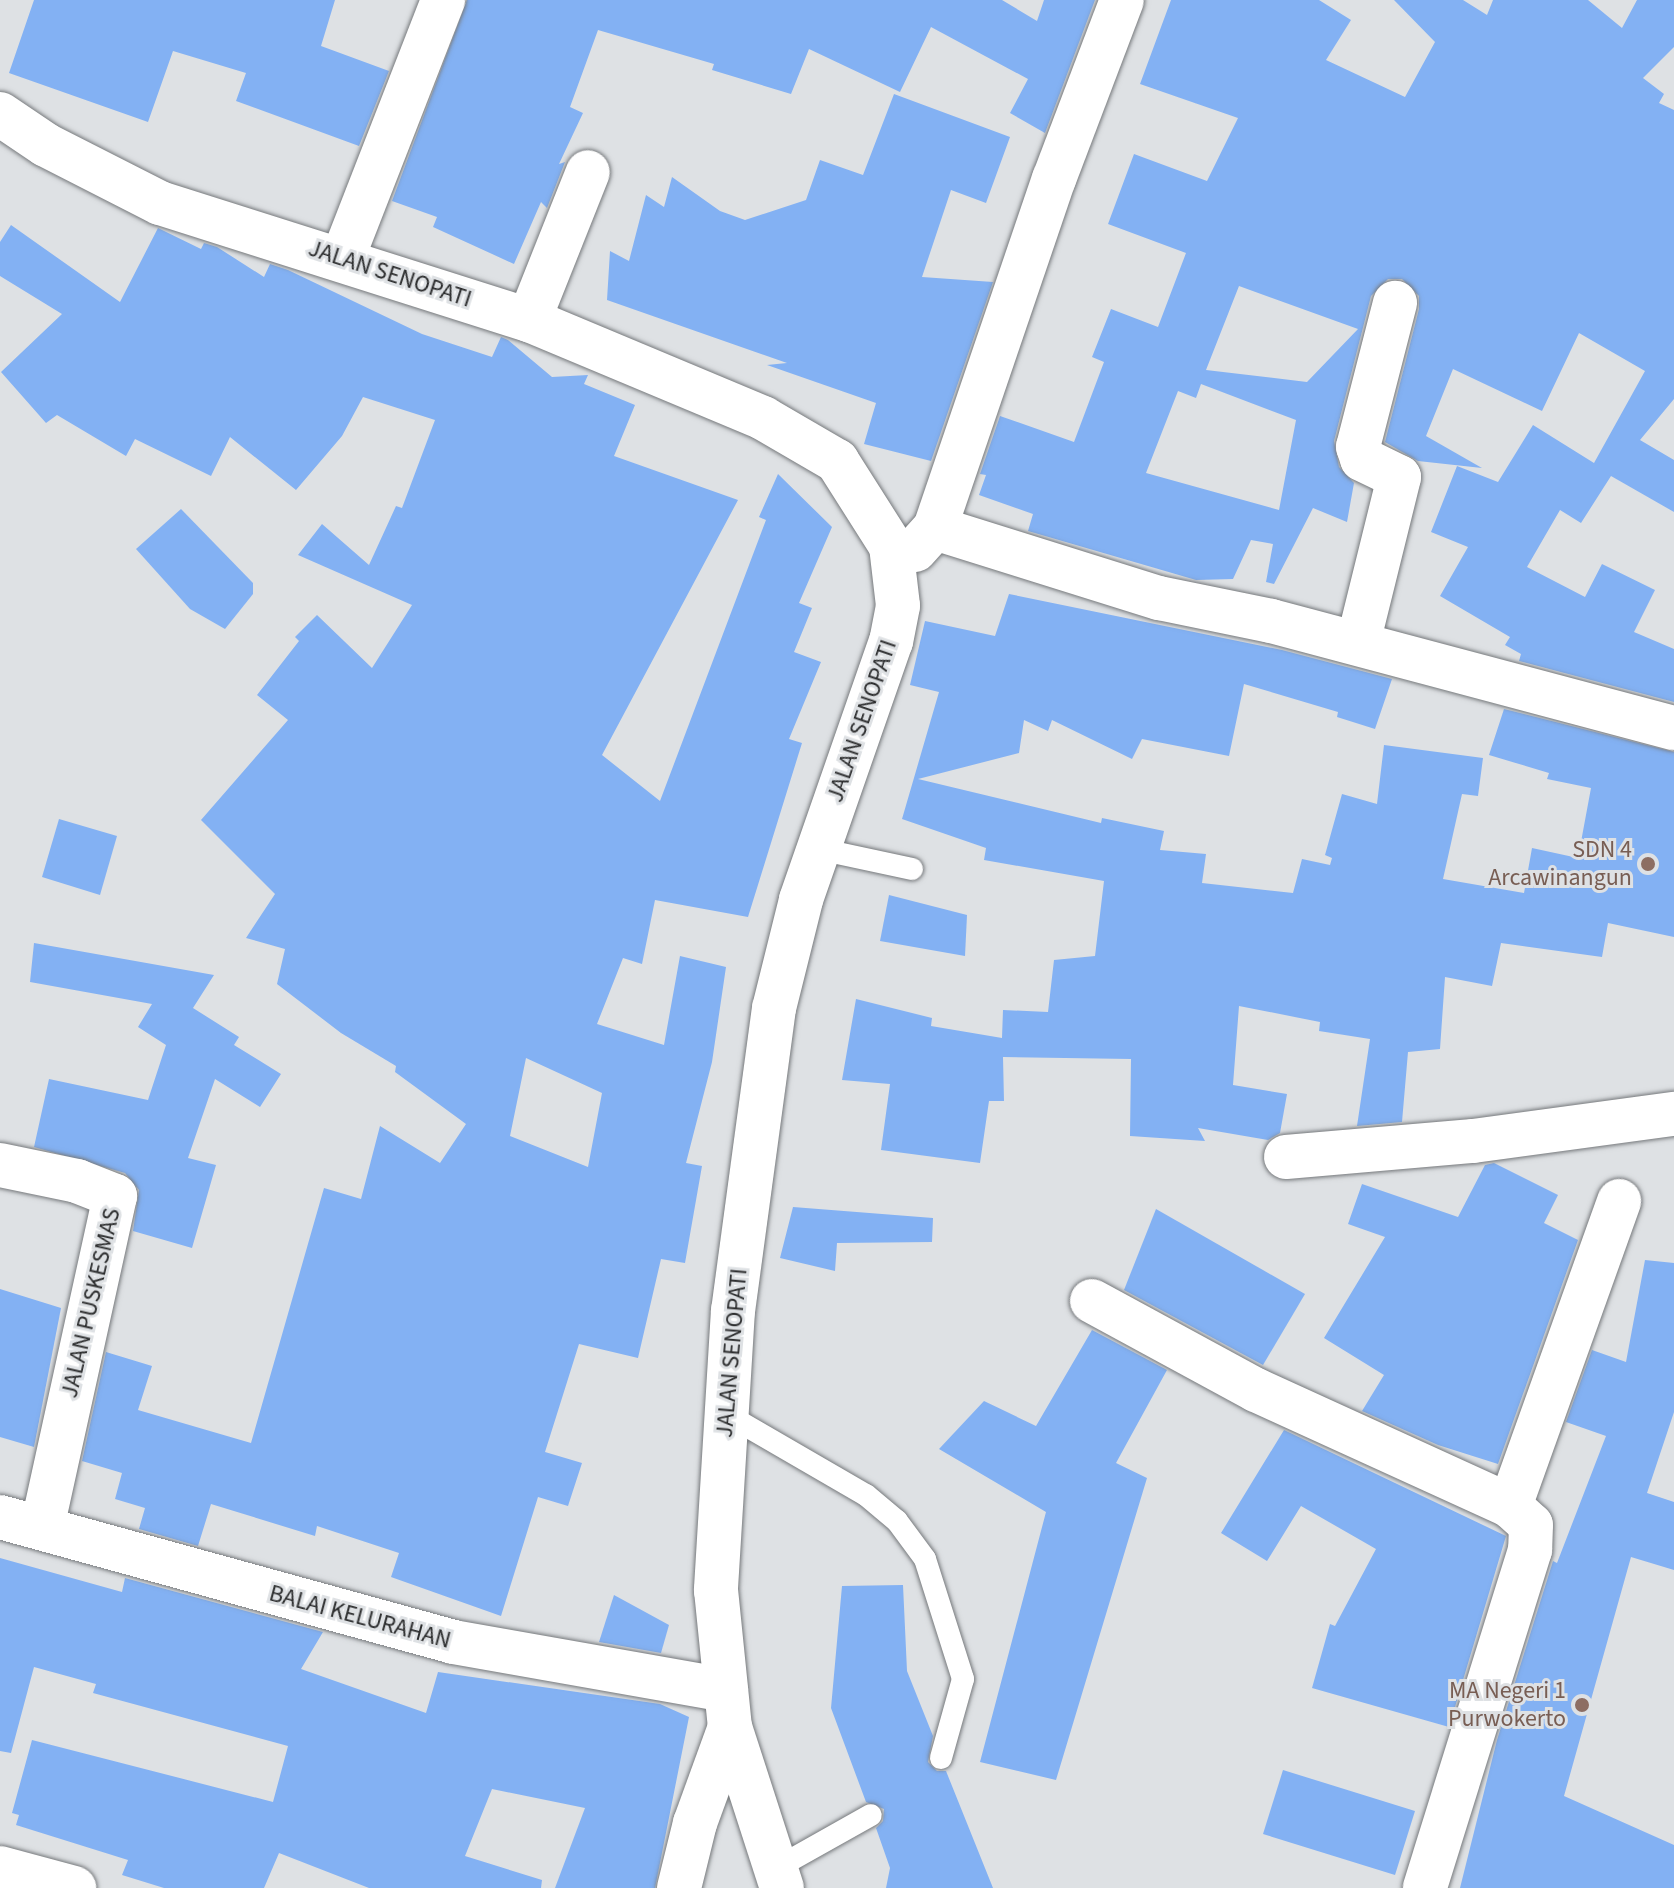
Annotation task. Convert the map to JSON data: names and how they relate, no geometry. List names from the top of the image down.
{
  "streets": {
    "street": ["JALAN SENOPATI", "JALAN PUSKESMAS", "BALAI KELURAHAN"]
  },
  "crossings": [
    ["JALAN SENOPATI", "BALAI KELURAHAN"],
    ["JALAN PUSKESMAS", "BALAI KELURAHAN"]
  ],
  "places": ["SDN 4 Arcawinangun", "MA Negeri 1 Purwokerto"]
}
